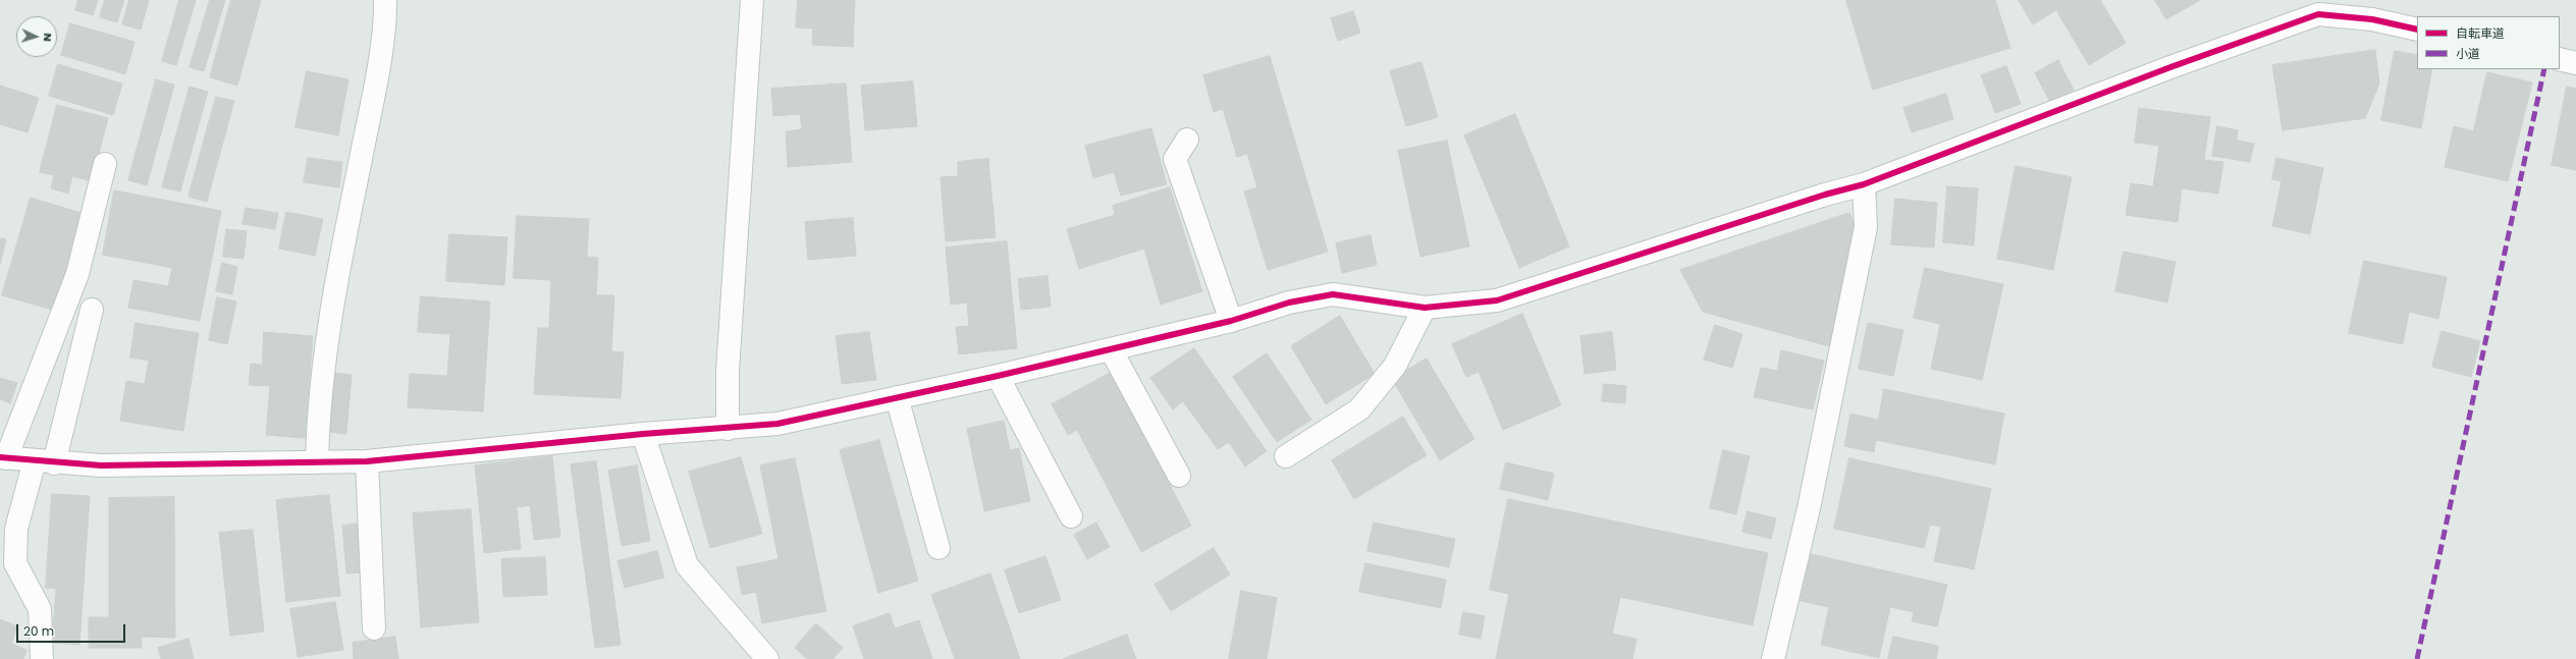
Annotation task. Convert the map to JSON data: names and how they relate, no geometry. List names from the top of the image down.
{
  "legend": ["自転車道", "小道"],
  "scale_bar": "20 m",
  "north": "right"
}
